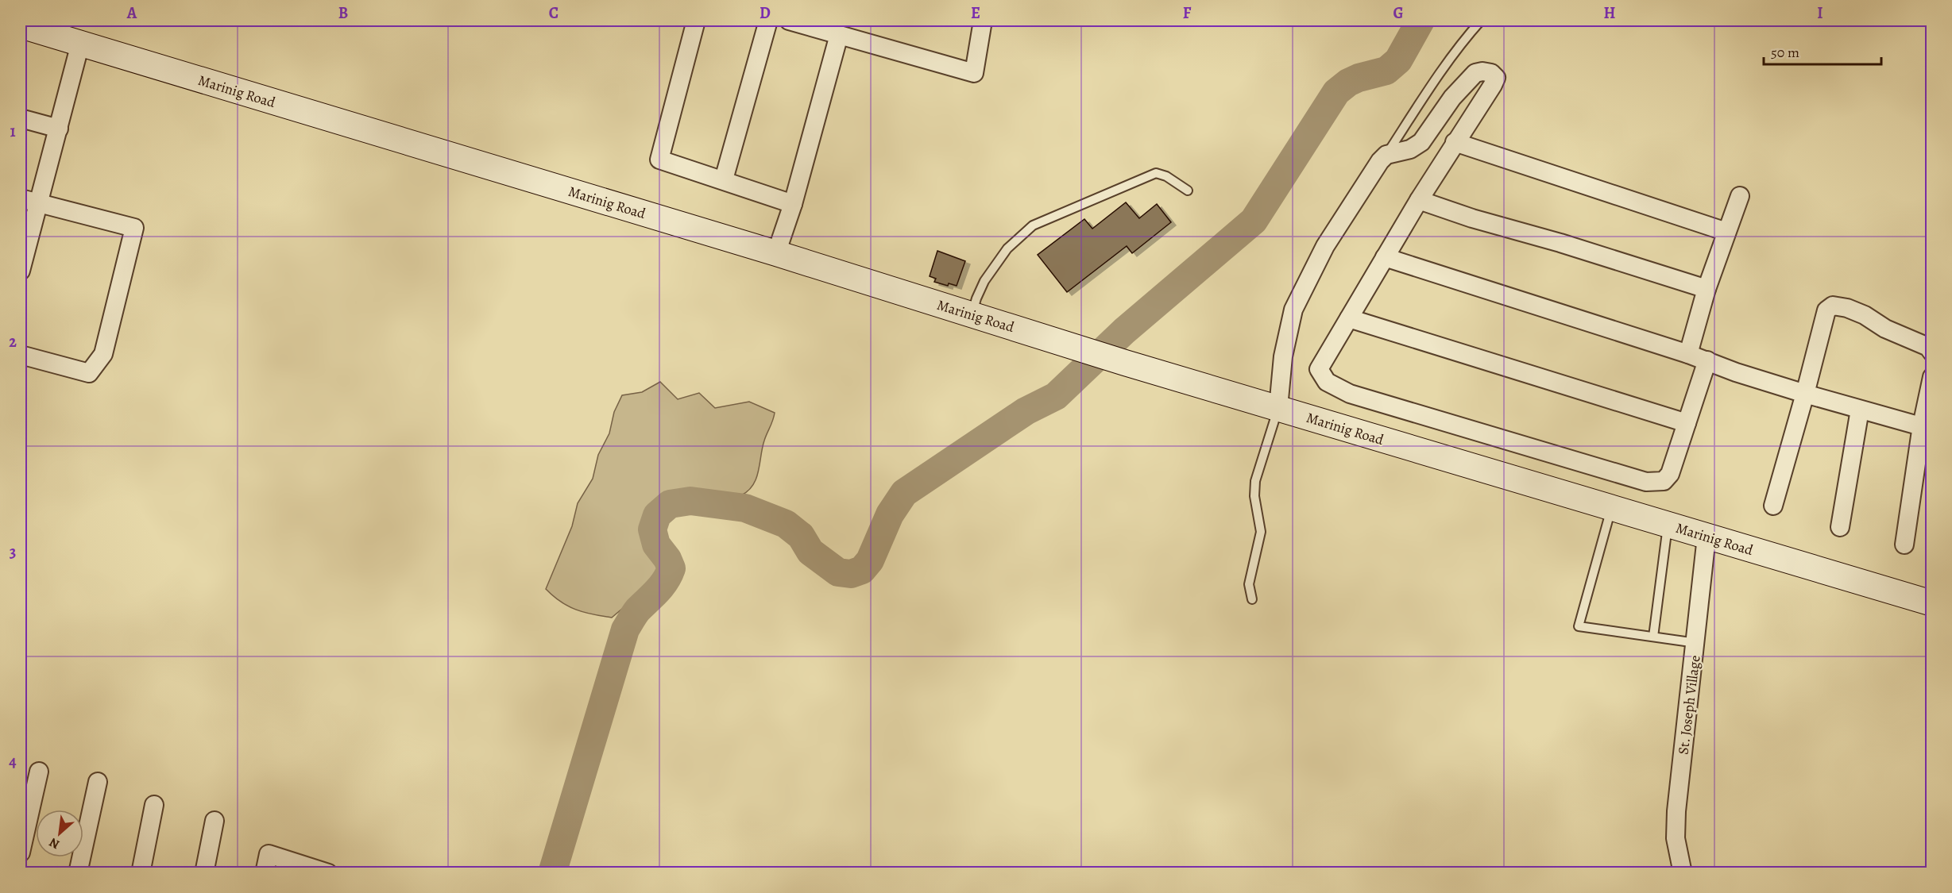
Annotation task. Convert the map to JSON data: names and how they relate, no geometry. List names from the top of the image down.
{
  "streets": {
    "street": ["Marinig Road", "St. Joseph Village"]
  },
  "crossings": [
    ["Marinig Road", "St. Joseph Village"]
  ],
  "scale_bar": "50 m",
  "north": "bottom left",
  "grid": {
    "columns": [
      "A",
      "B",
      "C",
      "D",
      "E",
      "F",
      "G",
      "H",
      "I"
    ],
    "rows": [
      "1",
      "2",
      "3",
      "4"
    ]
  }
}
